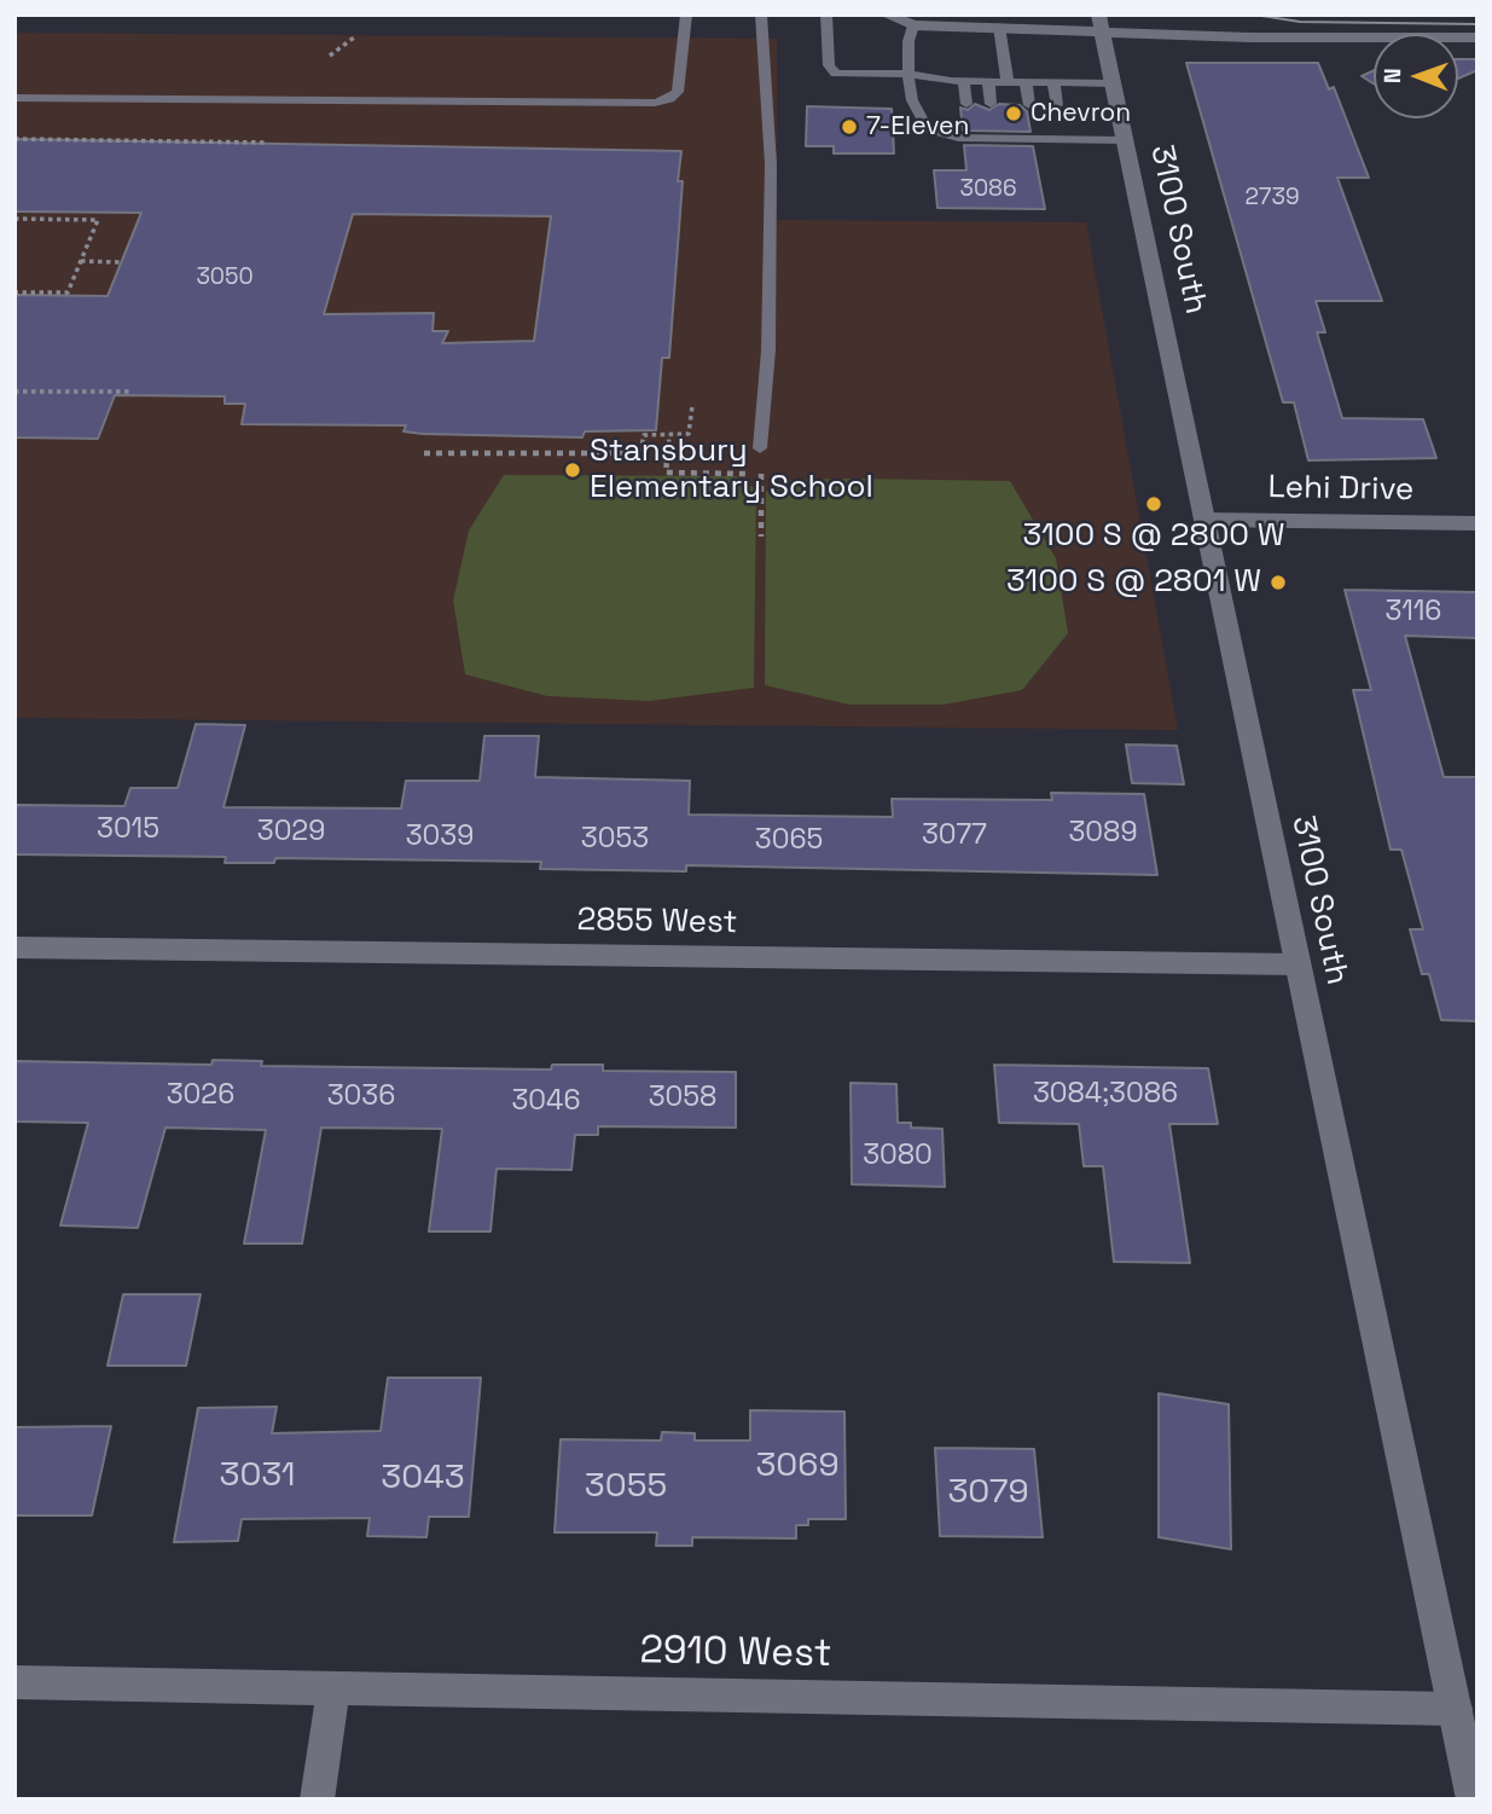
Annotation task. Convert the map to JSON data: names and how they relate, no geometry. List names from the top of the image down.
{
  "streets": {
    "street": [
      "3100 South",
      "Lehi Drive",
      "2855 West",
      "2910 West"
    ]
  },
  "crossings": [
    ["3100 South", "Lehi Drive"],
    ["3100 South", "2855 West"],
    ["3100 South", "2910 West"]
  ],
  "places": [
    "Chevron",
    "7-Eleven",
    "Stansbury Elementary School",
    "3100 S @ 2800 W",
    "3100 S @ 2801 W"
  ],
  "house_numbers": [
    "3086",
    "2739",
    "3050",
    "3116",
    "3015",
    "3029",
    "3089",
    "3077",
    "3039",
    "3053",
    "3065",
    "3084;3086",
    "3026",
    "3036",
    "3058",
    "3046",
    "3080",
    "3069",
    "3031",
    "3043",
    "3055",
    "3079"
  ],
  "north": "left"
}
